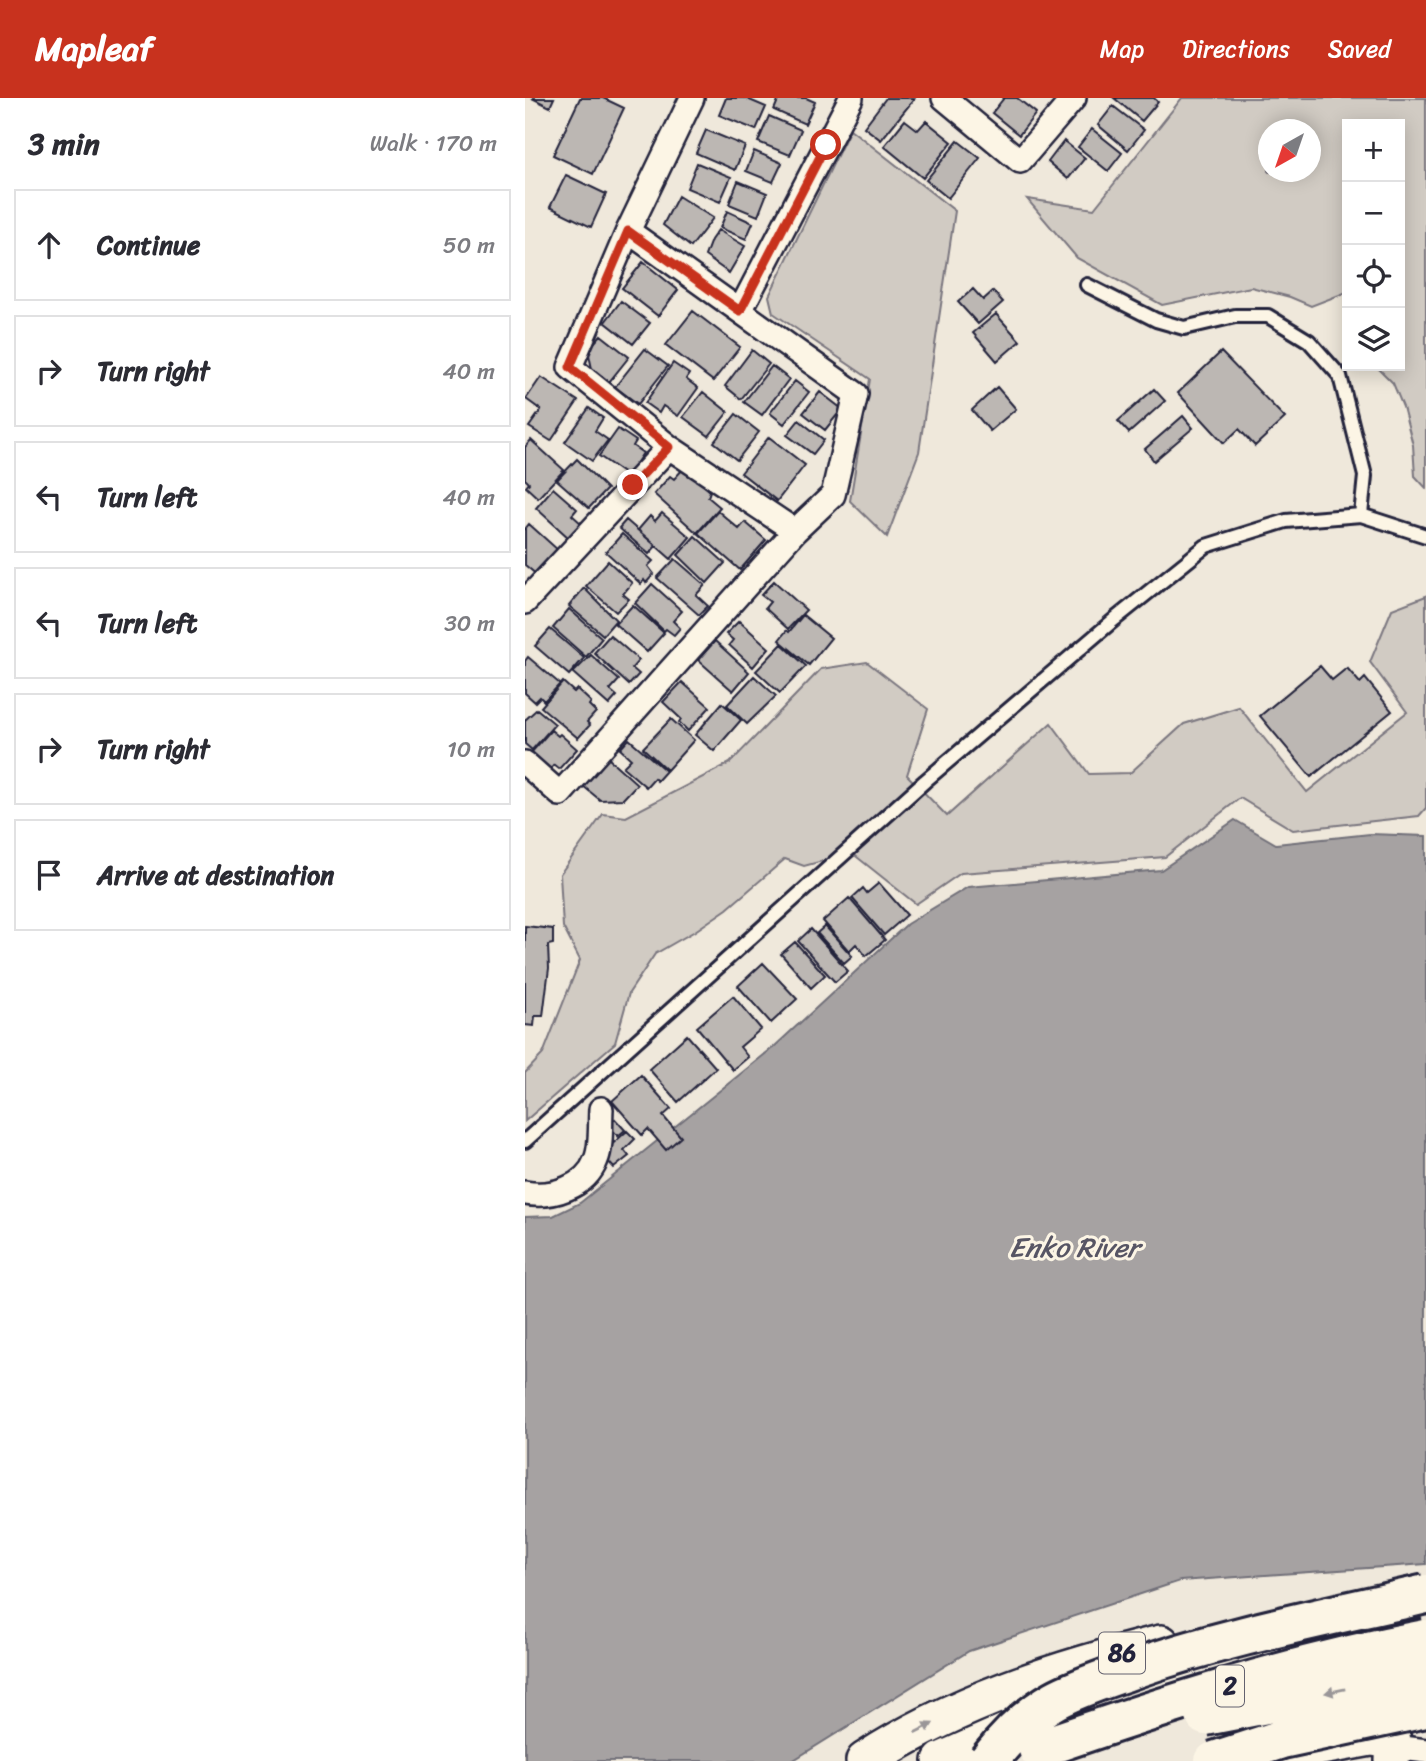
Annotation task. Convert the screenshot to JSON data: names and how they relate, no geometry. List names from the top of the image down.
{
  "streets": {
    "highway": ["2"],
    "main road": ["86"]
  },
  "crossings": [
    ["86", "2"]
  ],
  "water": ["Enko River"],
  "north": "bottom left",
  "page": {
    "header": "Mapleaf",
    "nav": ["Map", "Directions", "Saved"],
    "heading": ["3 min", "Walk · 170 m"],
    "map_buttons": ["+", "−"],
    "list": [
      ["Continue", "50 m"],
      ["Turn right", "40 m"],
      ["Turn left", "40 m"],
      ["Turn left", "30 m"],
      ["Turn right", "10 m"],
      "Arrive at destination"
    ]
  }
}
